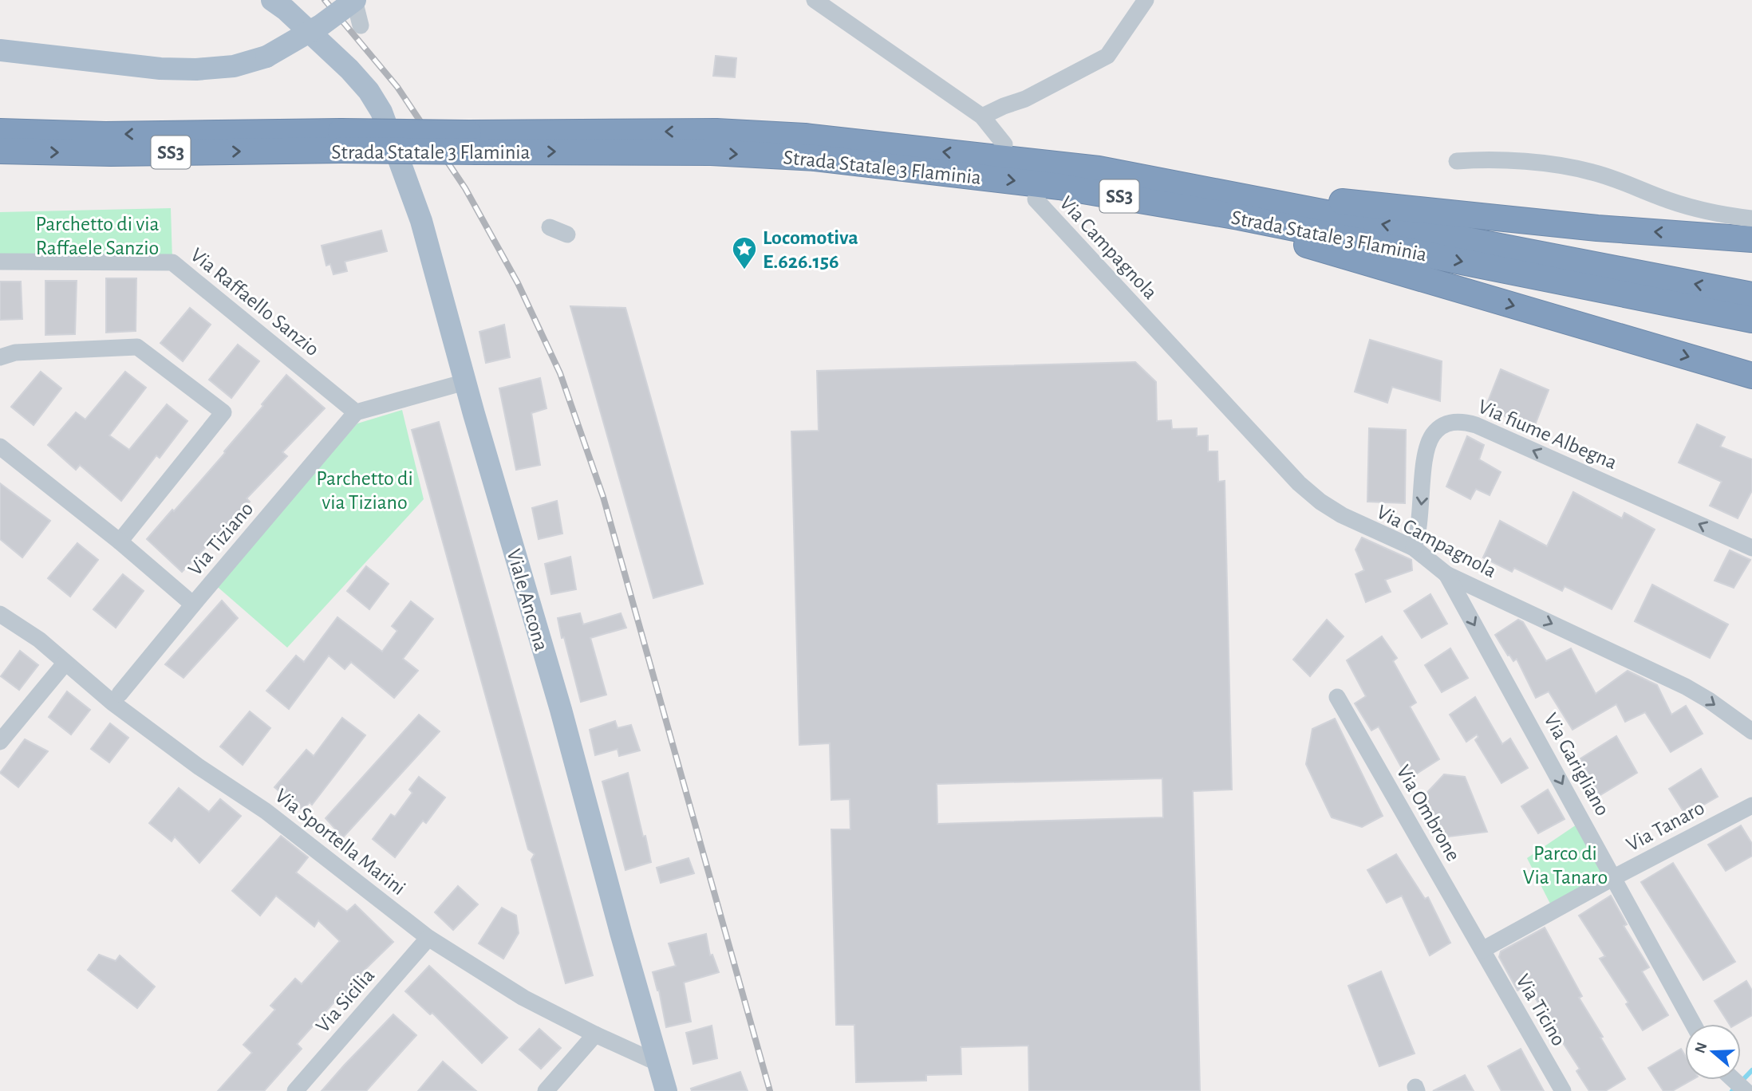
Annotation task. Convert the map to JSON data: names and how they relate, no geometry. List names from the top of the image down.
{
  "streets": {
    "highway": ["Strada Statale 3 Flaminia", "SS3"],
    "main road": ["Viale Ancona"],
    "street": [
      "Via Campagnola",
      "Via Raffaello Sanzio",
      "Via fiume Albegna",
      "Via Tiziano",
      "Via Garigliano",
      "Via Ombrone",
      "Via Tanaro",
      "Via Sportella Marini",
      "Via Sicilia",
      "Via Ticino"
    ]
  },
  "crossings": [
    ["Via Campagnola", "Via fiume Albegna"],
    ["Via Campagnola", "Via Garigliano"],
    ["Via Raffaello Sanzio", "Via Tiziano"],
    ["Viale Ancona", "Via Sportella Marini"],
    ["Via Garigliano", "Via Tanaro"],
    ["Via Ombrone", "Via Tanaro"],
    ["Via Ombrone", "Via Ticino"],
    ["Via Tanaro", "Via Ticino"],
    ["Via Sportella Marini", "Via Sicilia"]
  ],
  "one_way": ["Via Campagnola", "Via Garigliano"],
  "parks": ["Parchetto di via Raffaele Sanzio", "Parchetto di via Tiziano", "Parco di Via Tanaro"],
  "places": {
    "place": ["Locomotiva E.626.156"]
  },
  "north": "left"
}
